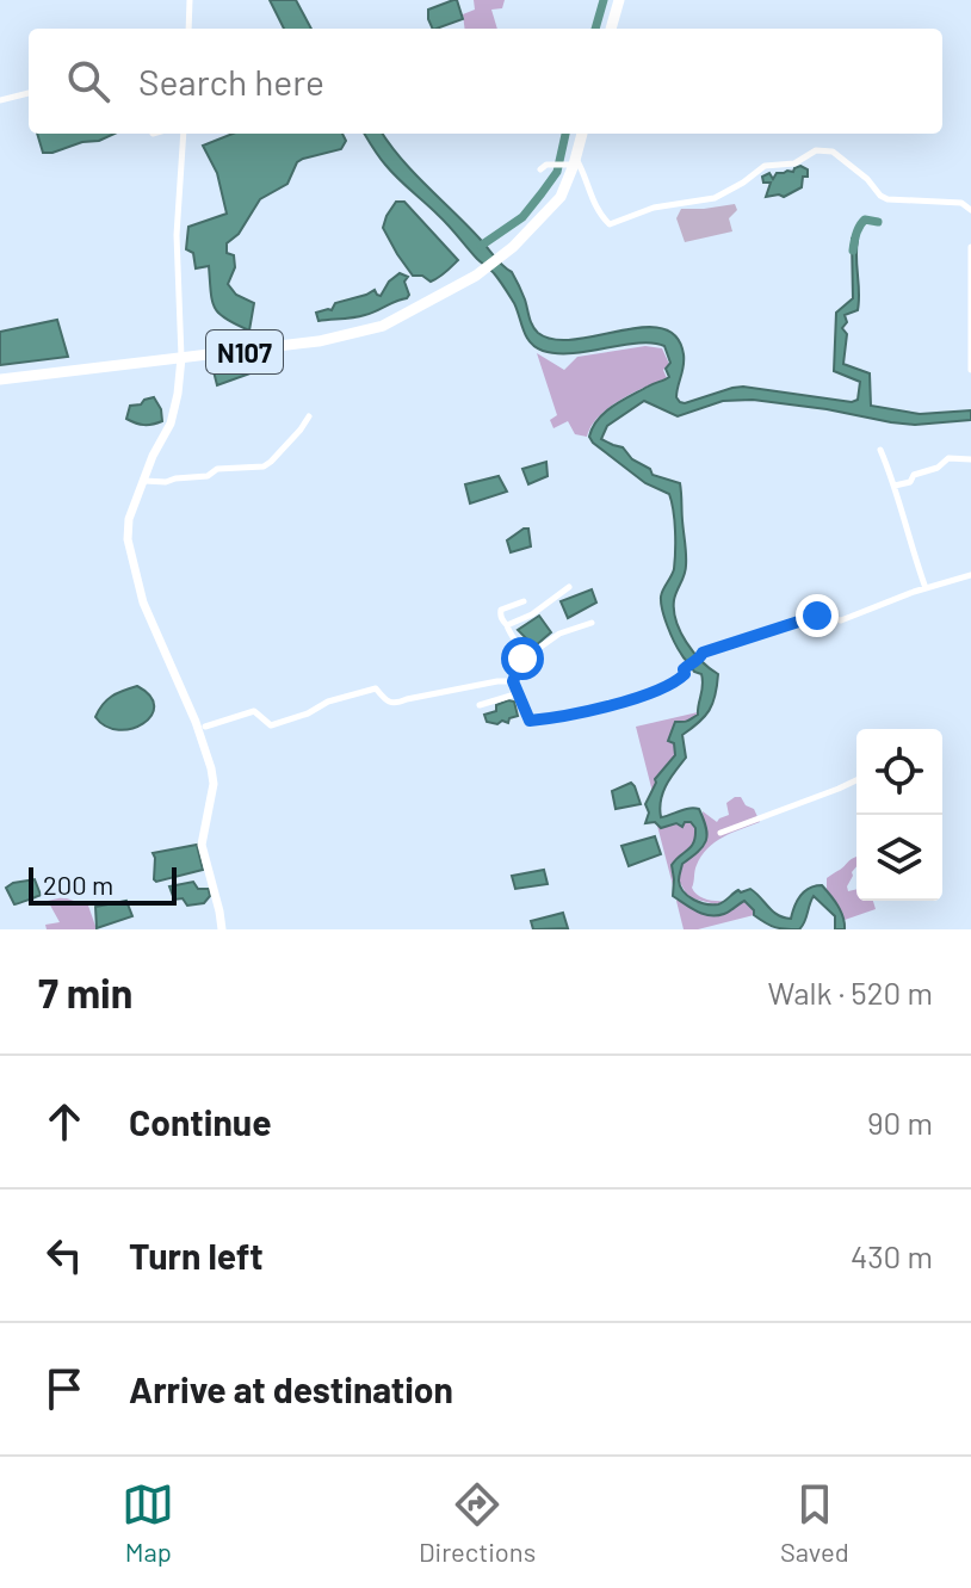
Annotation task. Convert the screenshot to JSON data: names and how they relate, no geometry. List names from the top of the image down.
{
  "streets": {
    "highway": ["N107"]
  },
  "scale_bar": "200 m",
  "page": {
    "search": "Search here",
    "scale": "200 m",
    "heading": ["7 min", "Walk · 520 m"],
    "list": [
      ["Continue", "90 m"],
      ["Turn left", "430 m"],
      "Arrive at destination"
    ],
    "nav": ["Map", "Directions", "Saved"]
  }
}
